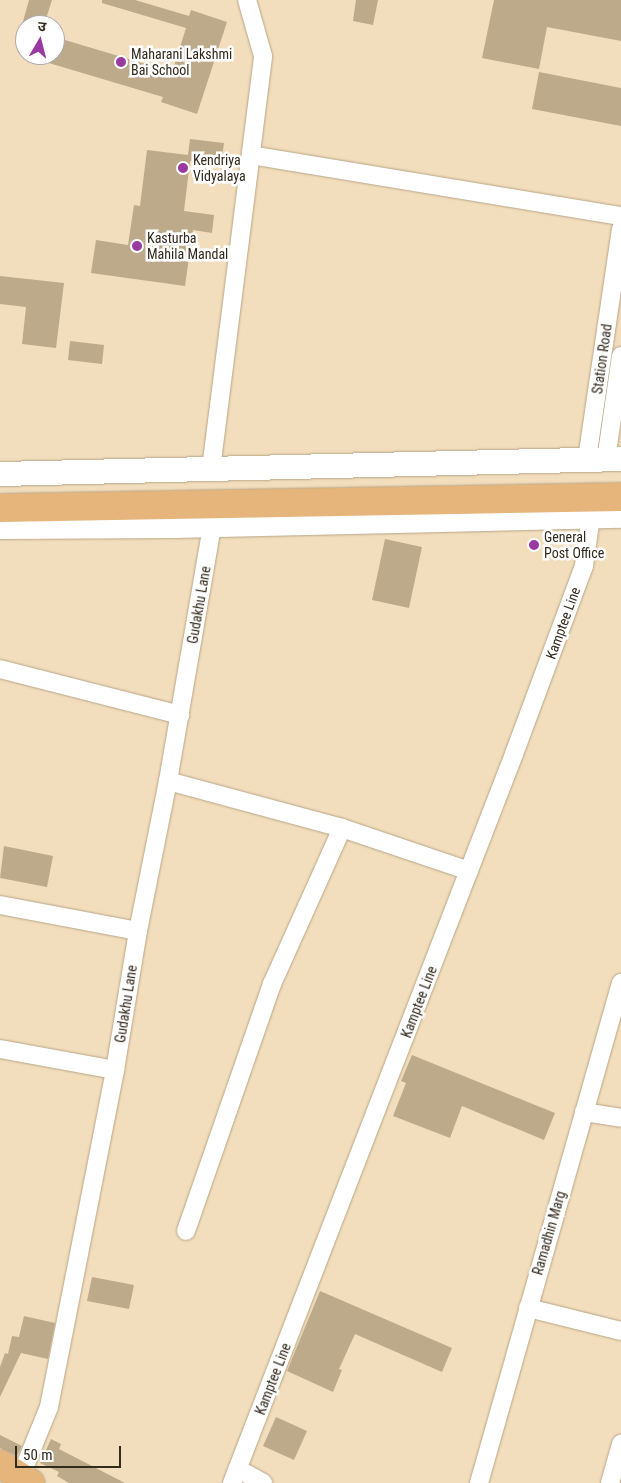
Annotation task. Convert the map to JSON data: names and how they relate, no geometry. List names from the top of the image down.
{
  "streets": {
    "street": [
      "Station Road",
      "Gudakhu Lane",
      "Kamptee Line",
      "Ramadhin Marg"
    ]
  },
  "places": [
    "Maharani Lakshmi Bai School",
    "Kendriya Vidyalaya",
    "Kasturba Mahila Mandal",
    "General Post Office"
  ],
  "scale_bar": "50 m",
  "north": "top"
}
